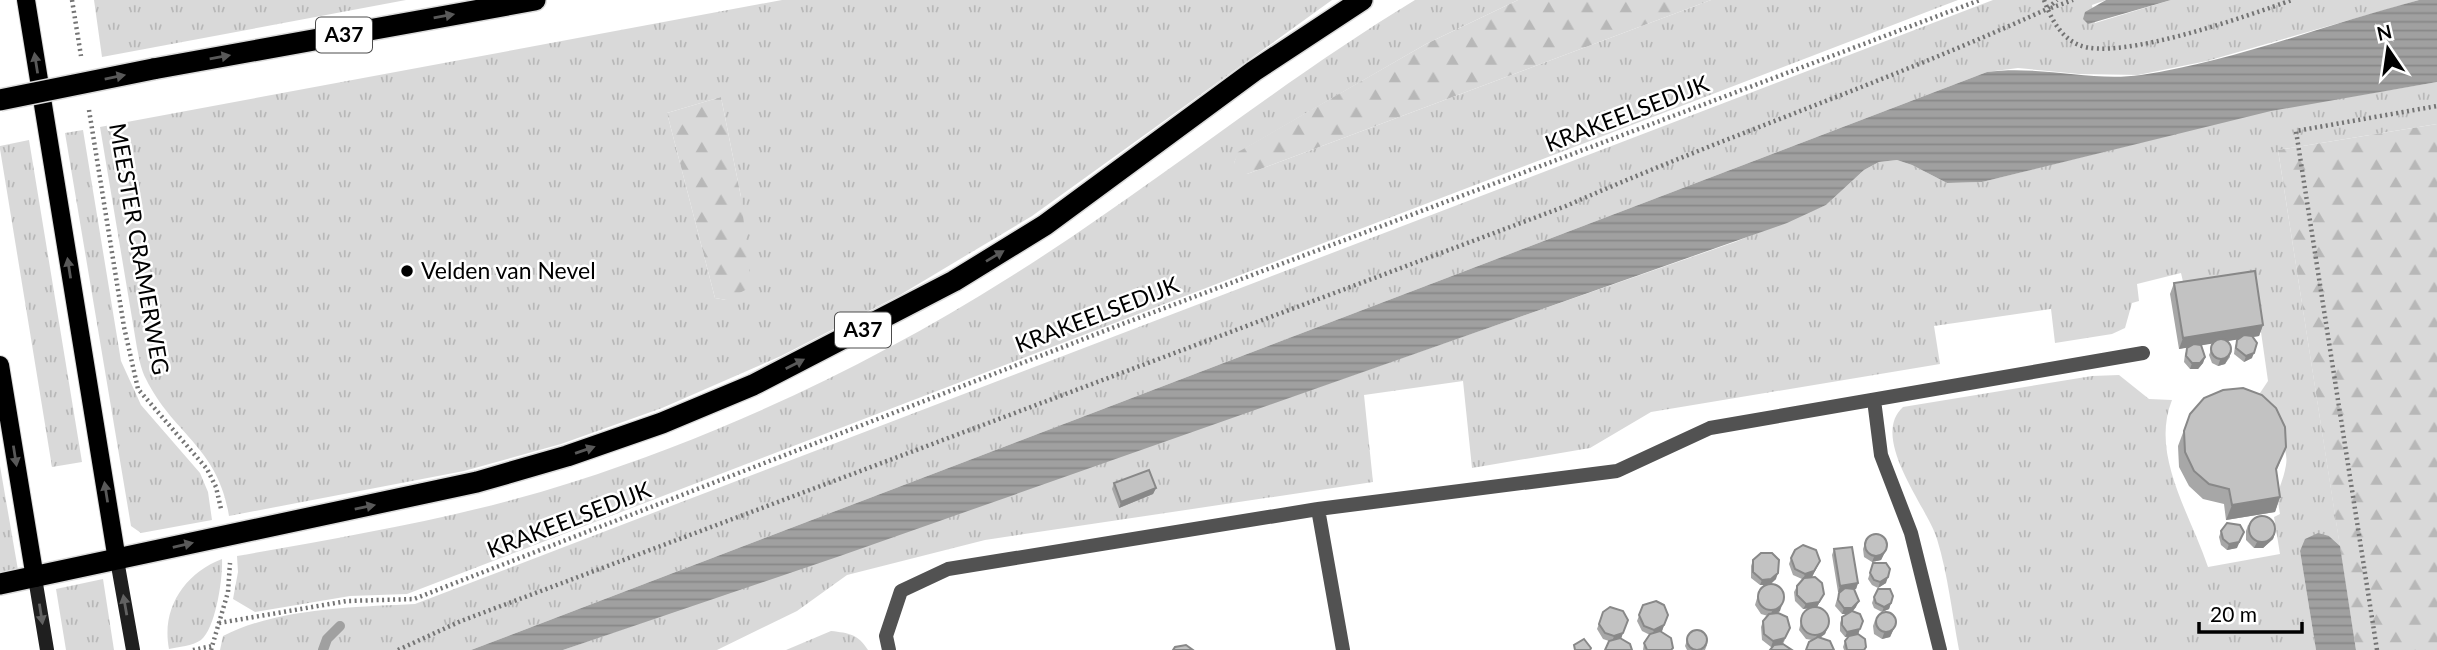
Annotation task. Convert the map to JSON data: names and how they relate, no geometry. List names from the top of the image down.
{
  "streets": {
    "highway": ["A37"],
    "path": ["KRAKEELSEDIJK", "MEESTER CRAMERWEG"]
  },
  "crossings": [
    ["A37", "MEESTER CRAMERWEG"],
    ["KRAKEELSEDIJK", "MEESTER CRAMERWEG"]
  ],
  "places": ["Velden van Nevel"],
  "scale_bar": "20 m",
  "north": "top"
}
